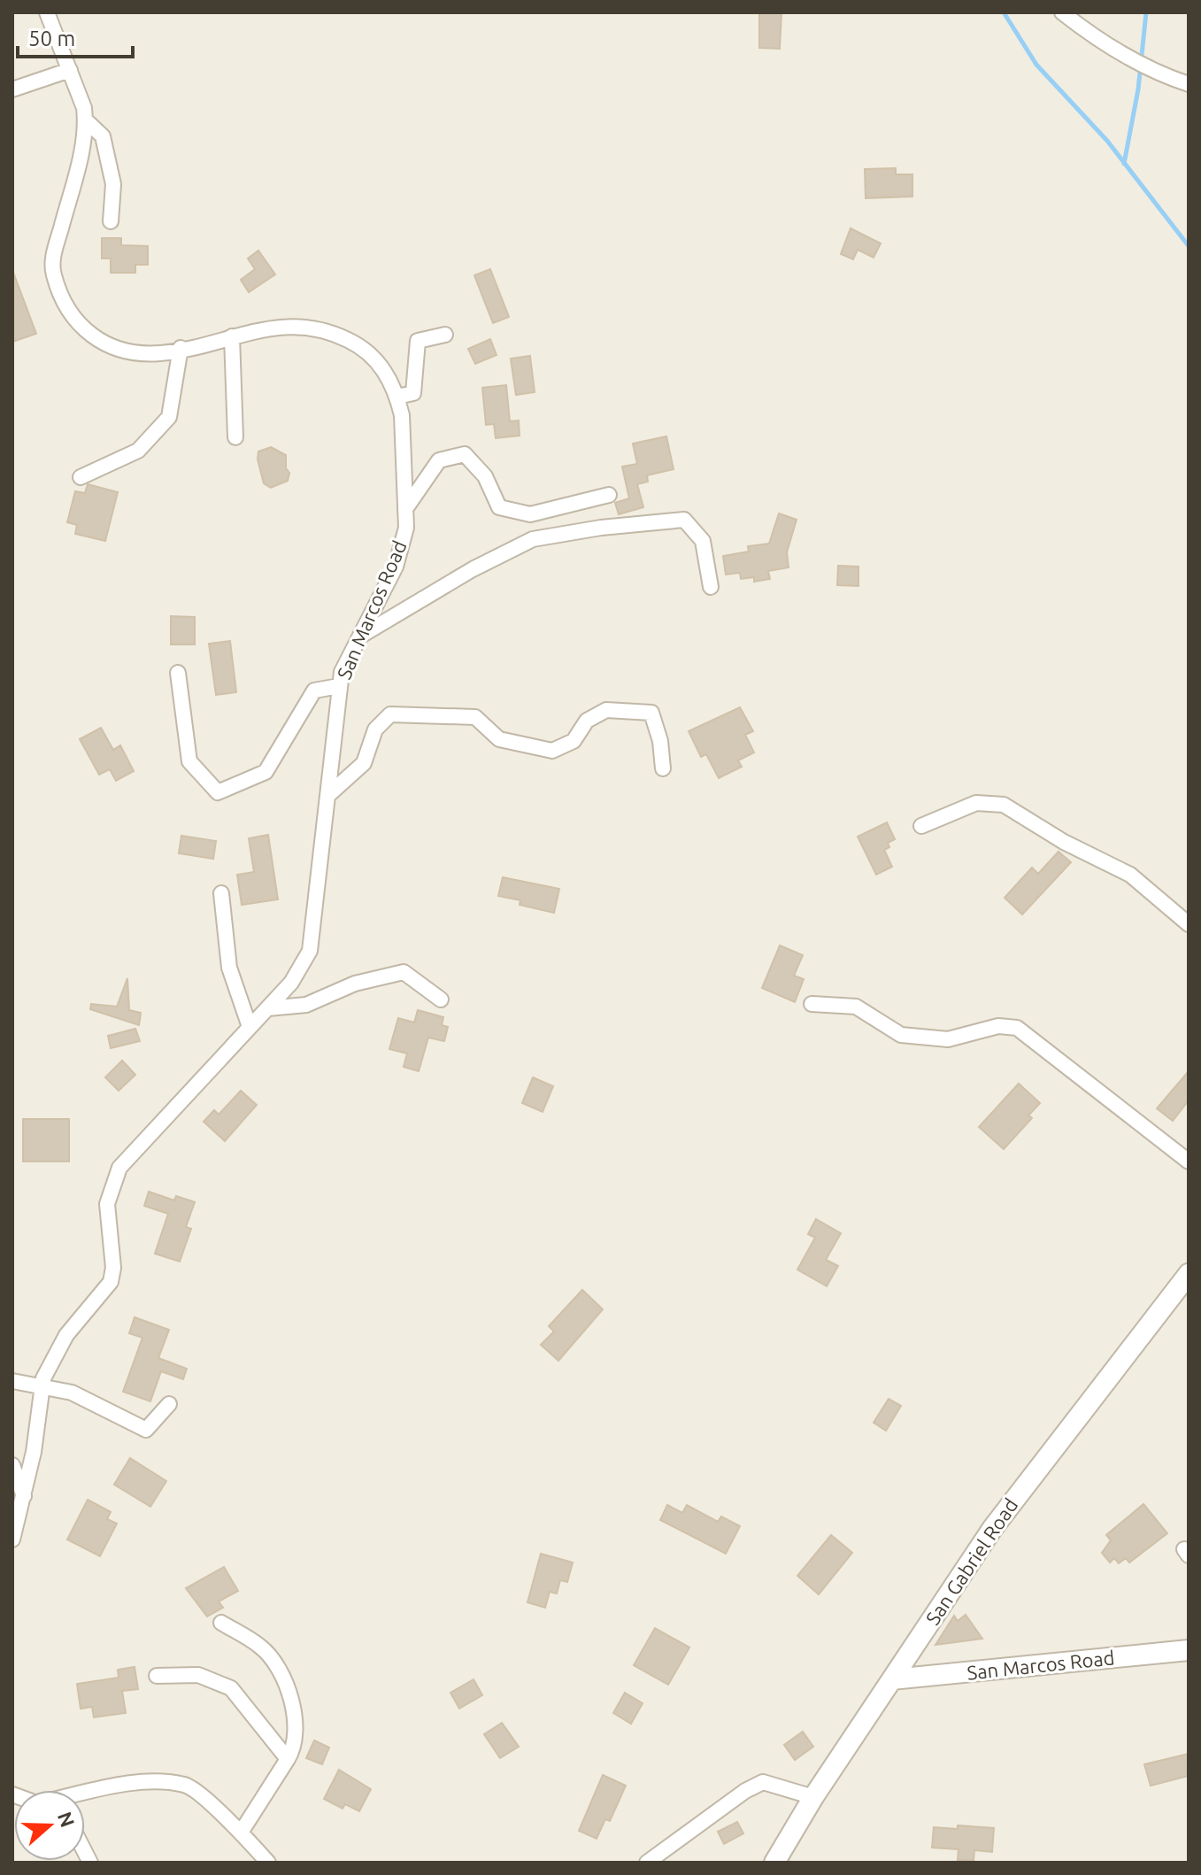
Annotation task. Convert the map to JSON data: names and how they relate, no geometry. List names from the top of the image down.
{
  "streets": {
    "street": ["San Marcos Road", "San Gabriel Road"]
  },
  "crossings": [
    ["San Marcos Road", "San Gabriel Road"]
  ],
  "scale_bar": "50 m",
  "north": "right"
}
